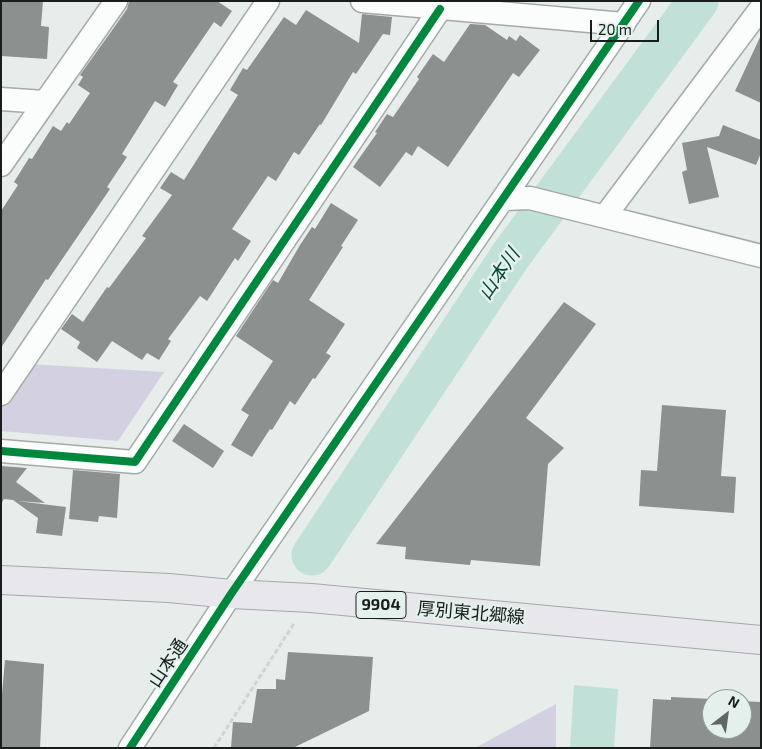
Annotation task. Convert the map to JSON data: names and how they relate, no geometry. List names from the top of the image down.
{
  "streets": {
    "main road": ["9904", "厚別東北郷線"],
    "street": ["山本通"]
  },
  "crossings": [
    ["厚別東北郷線", "山本通"]
  ],
  "water": ["山本川"],
  "scale_bar": "20 m",
  "north": "top right"
}
